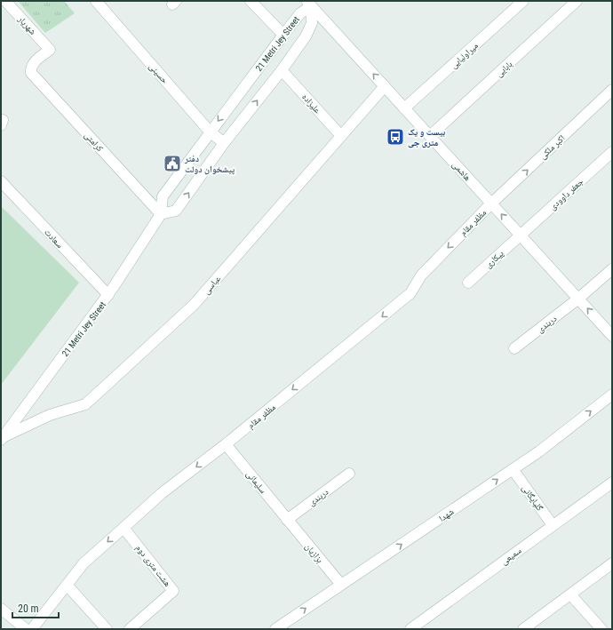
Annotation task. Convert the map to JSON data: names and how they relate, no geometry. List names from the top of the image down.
{
  "streets": {
    "street": [
      "شهریار",
      "21 Metri Jey Street",
      "میراولیایی",
      "بابایی",
      "حسینی",
      "علیزاده",
      "کرامتی",
      "اکبر ملکی",
      "هاشمی",
      "جعفر داوودی",
      "مظفر مقام",
      "سعادت",
      "پیکاری",
      "عباسی",
      "دربندی",
      "سلیمانی",
      "گلپایگانی",
      "شهدا",
      "بزازیان",
      "سمیعی",
      "هشت متری دوم"
    ]
  },
  "crossings": [
    ["شهریار", "کرامتی"],
    ["21 Metri Jey Street", "حسینی"],
    ["21 Metri Jey Street", "علیزاده"],
    ["21 Metri Jey Street", "کرامتی"],
    ["21 Metri Jey Street", "هاشمی"],
    ["21 Metri Jey Street", "سعادت"],
    ["21 Metri Jey Street", "عباسی"],
    ["میراولیایی", "هاشمی"],
    ["بابایی", "هاشمی"],
    ["علیزاده", "عباسی"],
    ["اکبر ملکی", "هاشمی"],
    ["اکبر ملکی", "مظفر مقام"],
    ["هاشمی", "جعفر داوودی"],
    ["هاشمی", "مظفر مقام"],
    ["هاشمی", "پیکاری"],
    ["هاشمی", "عباسی"],
    ["هاشمی", "دربندی"],
    ["جعفر داوودی", "پیکاری"],
    ["مظفر مقام", "سلیمانی"],
    ["مظفر مقام", "هشت متری دوم"],
    ["دربندی", "سلیمانی"],
    ["دربندی", "بزازیان"],
    ["سلیمانی", "بزازیان"],
    ["گلپایگانی", "شهدا"],
    ["گلپایگانی", "سمیعی"],
    ["شهدا", "بزازیان"]
  ],
  "one_way": [
    "اکبر ملکی",
    "هاشمی",
    "مظفر مقام",
    "شهدا"
  ],
  "places": {
    "bus stop": ["بیست و یک متری جی"],
    "public building": ["دفتر پیشخوان دولت"]
  },
  "scale_bar": "20 m"
}
